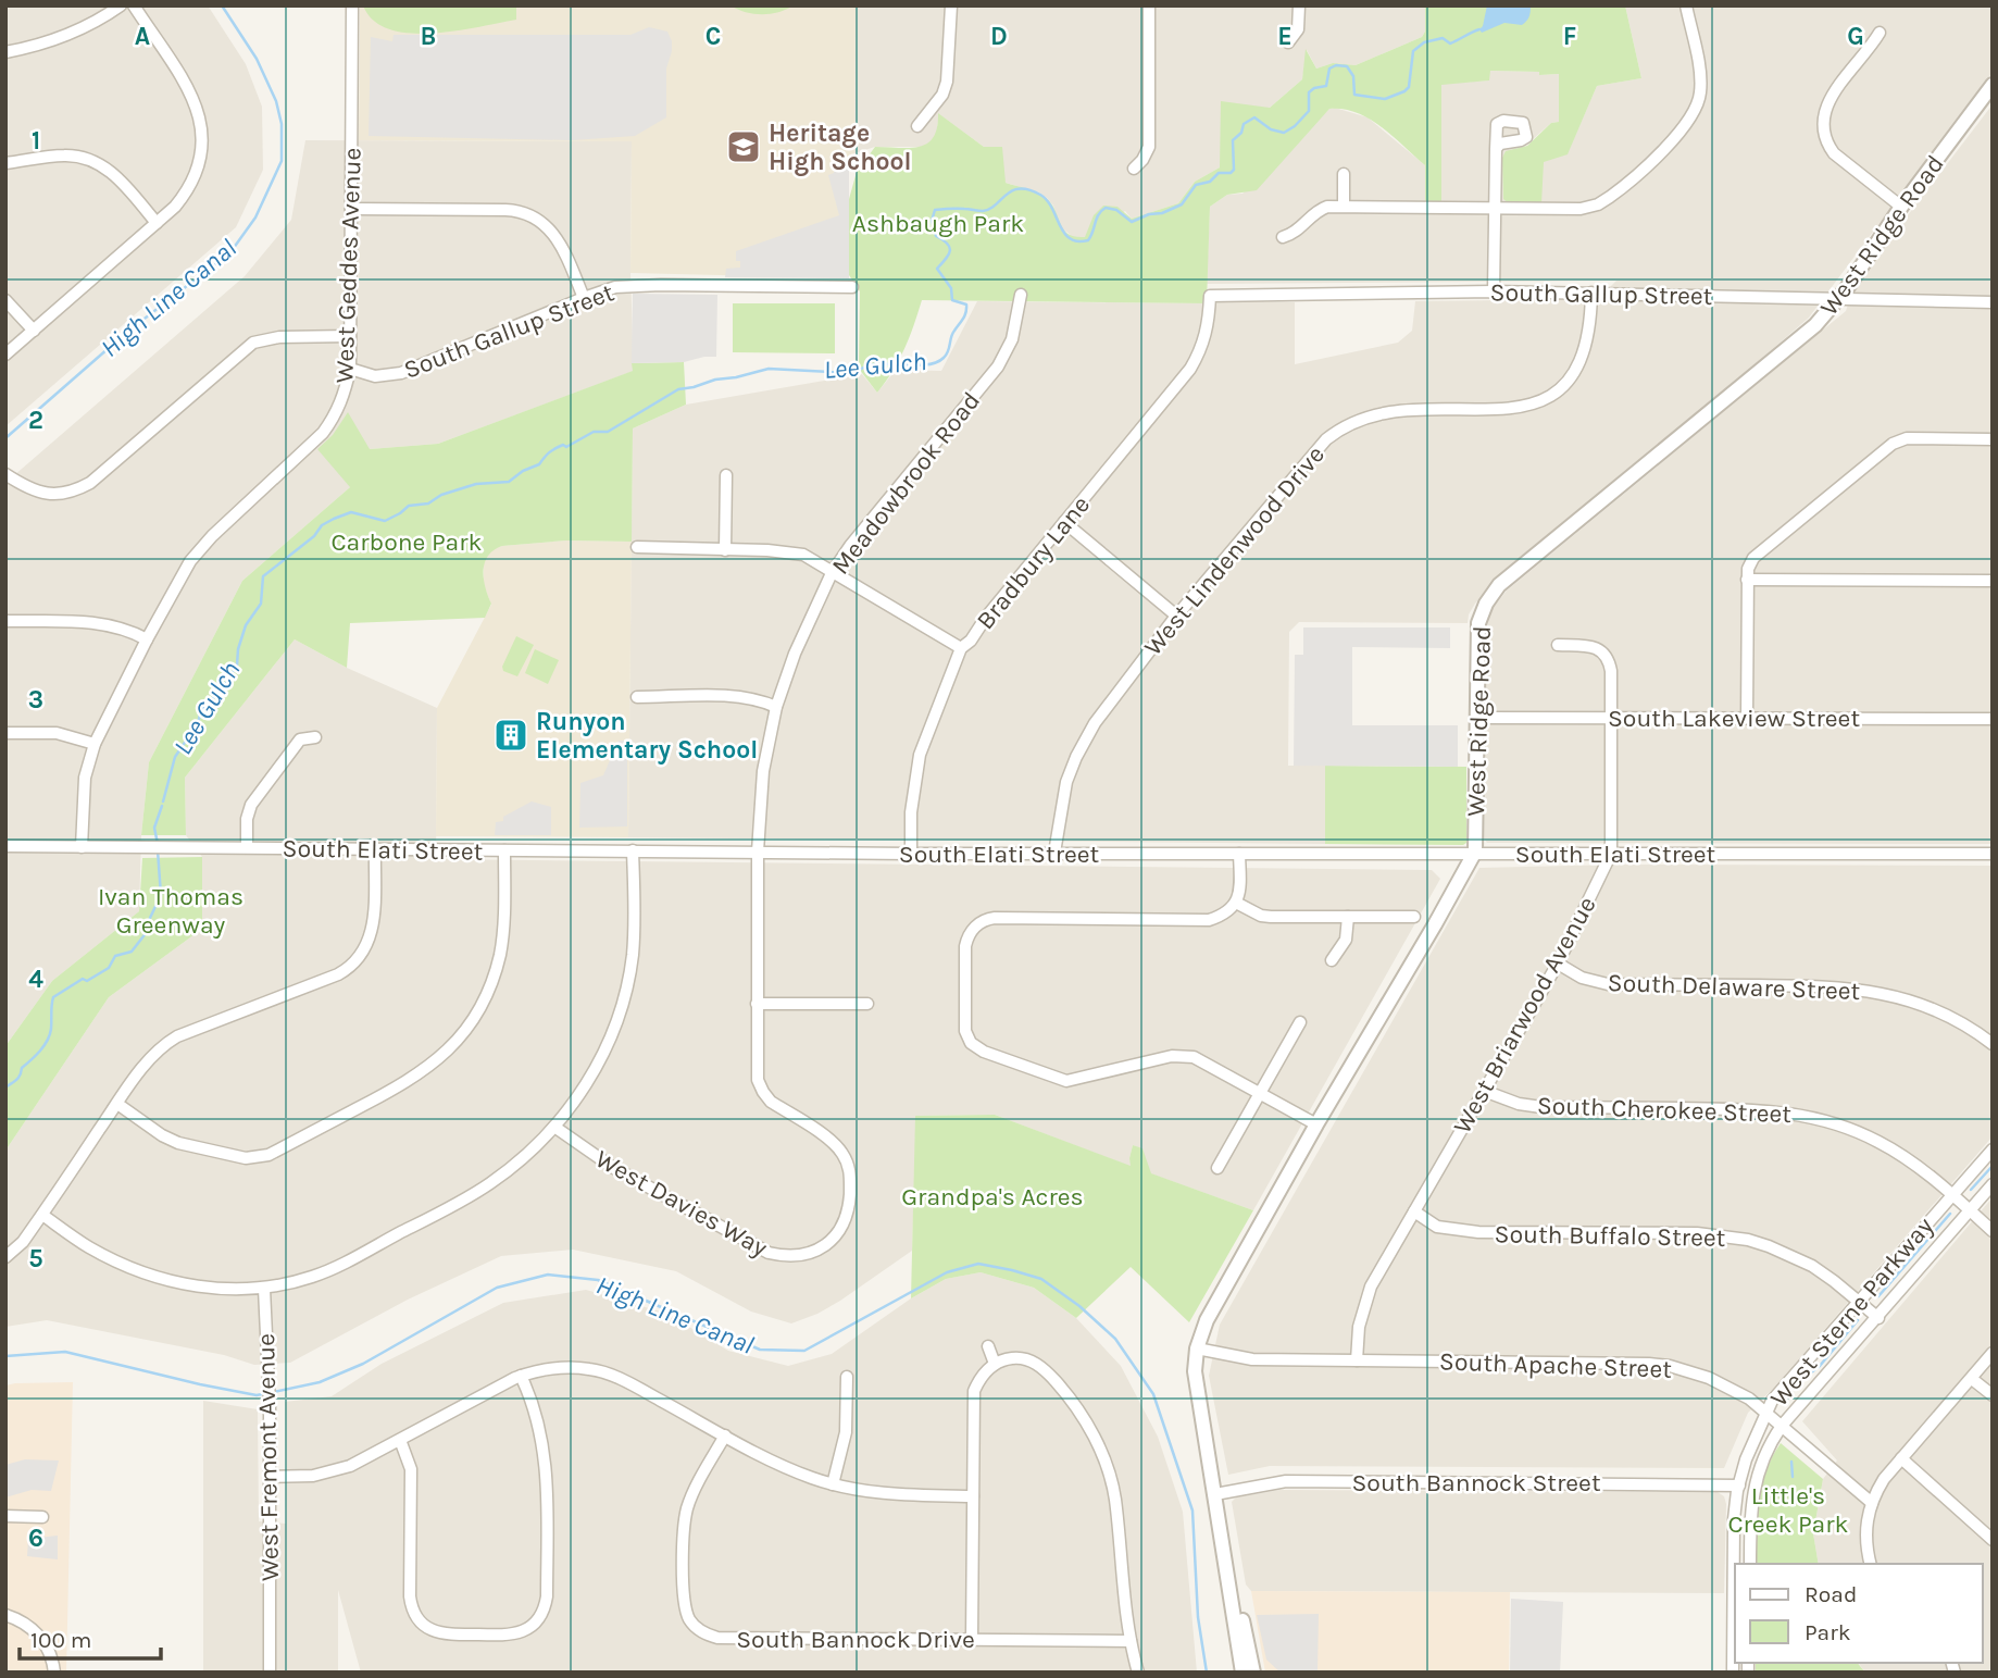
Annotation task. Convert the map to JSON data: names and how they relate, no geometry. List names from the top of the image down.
{
  "streets": {
    "street": [
      "West Ridge Road",
      "West Geddes Avenue",
      "South Gallup Street",
      "Meadowbrook Road",
      "West Lindenwood Drive",
      "Bradbury Lane",
      "South Lakeview Street",
      "South Elati Street",
      "South Delaware Street",
      "West Briarwood Avenue",
      "South Cherokee Street",
      "West Davies Way",
      "South Buffalo Street",
      "West Sterne Parkway",
      "South Apache Street",
      "West Fremont Avenue",
      "South Bannock Street",
      "South Bannock Drive"
    ]
  },
  "crossings": [
    ["West Ridge Road", "South Gallup Street"],
    ["West Ridge Road", "South Lakeview Street"],
    ["West Ridge Road", "South Elati Street"],
    ["West Ridge Road", "South Apache Street"],
    ["West Ridge Road", "South Bannock Street"],
    ["West Geddes Avenue", "South Gallup Street"],
    ["West Geddes Avenue", "South Elati Street"],
    ["South Gallup Street", "West Lindenwood Drive"],
    ["South Gallup Street", "Bradbury Lane"],
    ["Meadowbrook Road", "South Elati Street"],
    ["Meadowbrook Road", "West Davies Way"],
    ["West Lindenwood Drive", "South Elati Street"],
    ["Bradbury Lane", "South Elati Street"],
    ["South Lakeview Street", "West Briarwood Avenue"],
    ["South Elati Street", "West Briarwood Avenue"],
    ["South Elati Street", "West Davies Way"],
    ["South Delaware Street", "West Briarwood Avenue"],
    ["West Briarwood Avenue", "South Cherokee Street"],
    ["West Briarwood Avenue", "South Buffalo Street"],
    ["West Briarwood Avenue", "South Apache Street"],
    ["South Cherokee Street", "West Sterne Parkway"],
    ["South Buffalo Street", "West Sterne Parkway"],
    ["West Sterne Parkway", "South Apache Street"],
    ["West Sterne Parkway", "South Bannock Street"]
  ],
  "water": ["High Line Canal", "Lee Gulch"],
  "parks": [
    "Ashbaugh Park",
    "Carbone Park",
    "Ivan Thomas Greenway",
    "Grandpa's Acres",
    "Little's Creek Park"
  ],
  "places": {
    "school or university": ["Heritage High School"],
    "building": ["Runyon Elementary School"]
  },
  "legend": ["Road", "Park"],
  "scale_bar": "100 m",
  "grid": {
    "columns": [
      "A",
      "B",
      "C",
      "D",
      "E",
      "F",
      "G"
    ],
    "rows": [
      "1",
      "2",
      "3",
      "4",
      "5",
      "6"
    ]
  }
}
